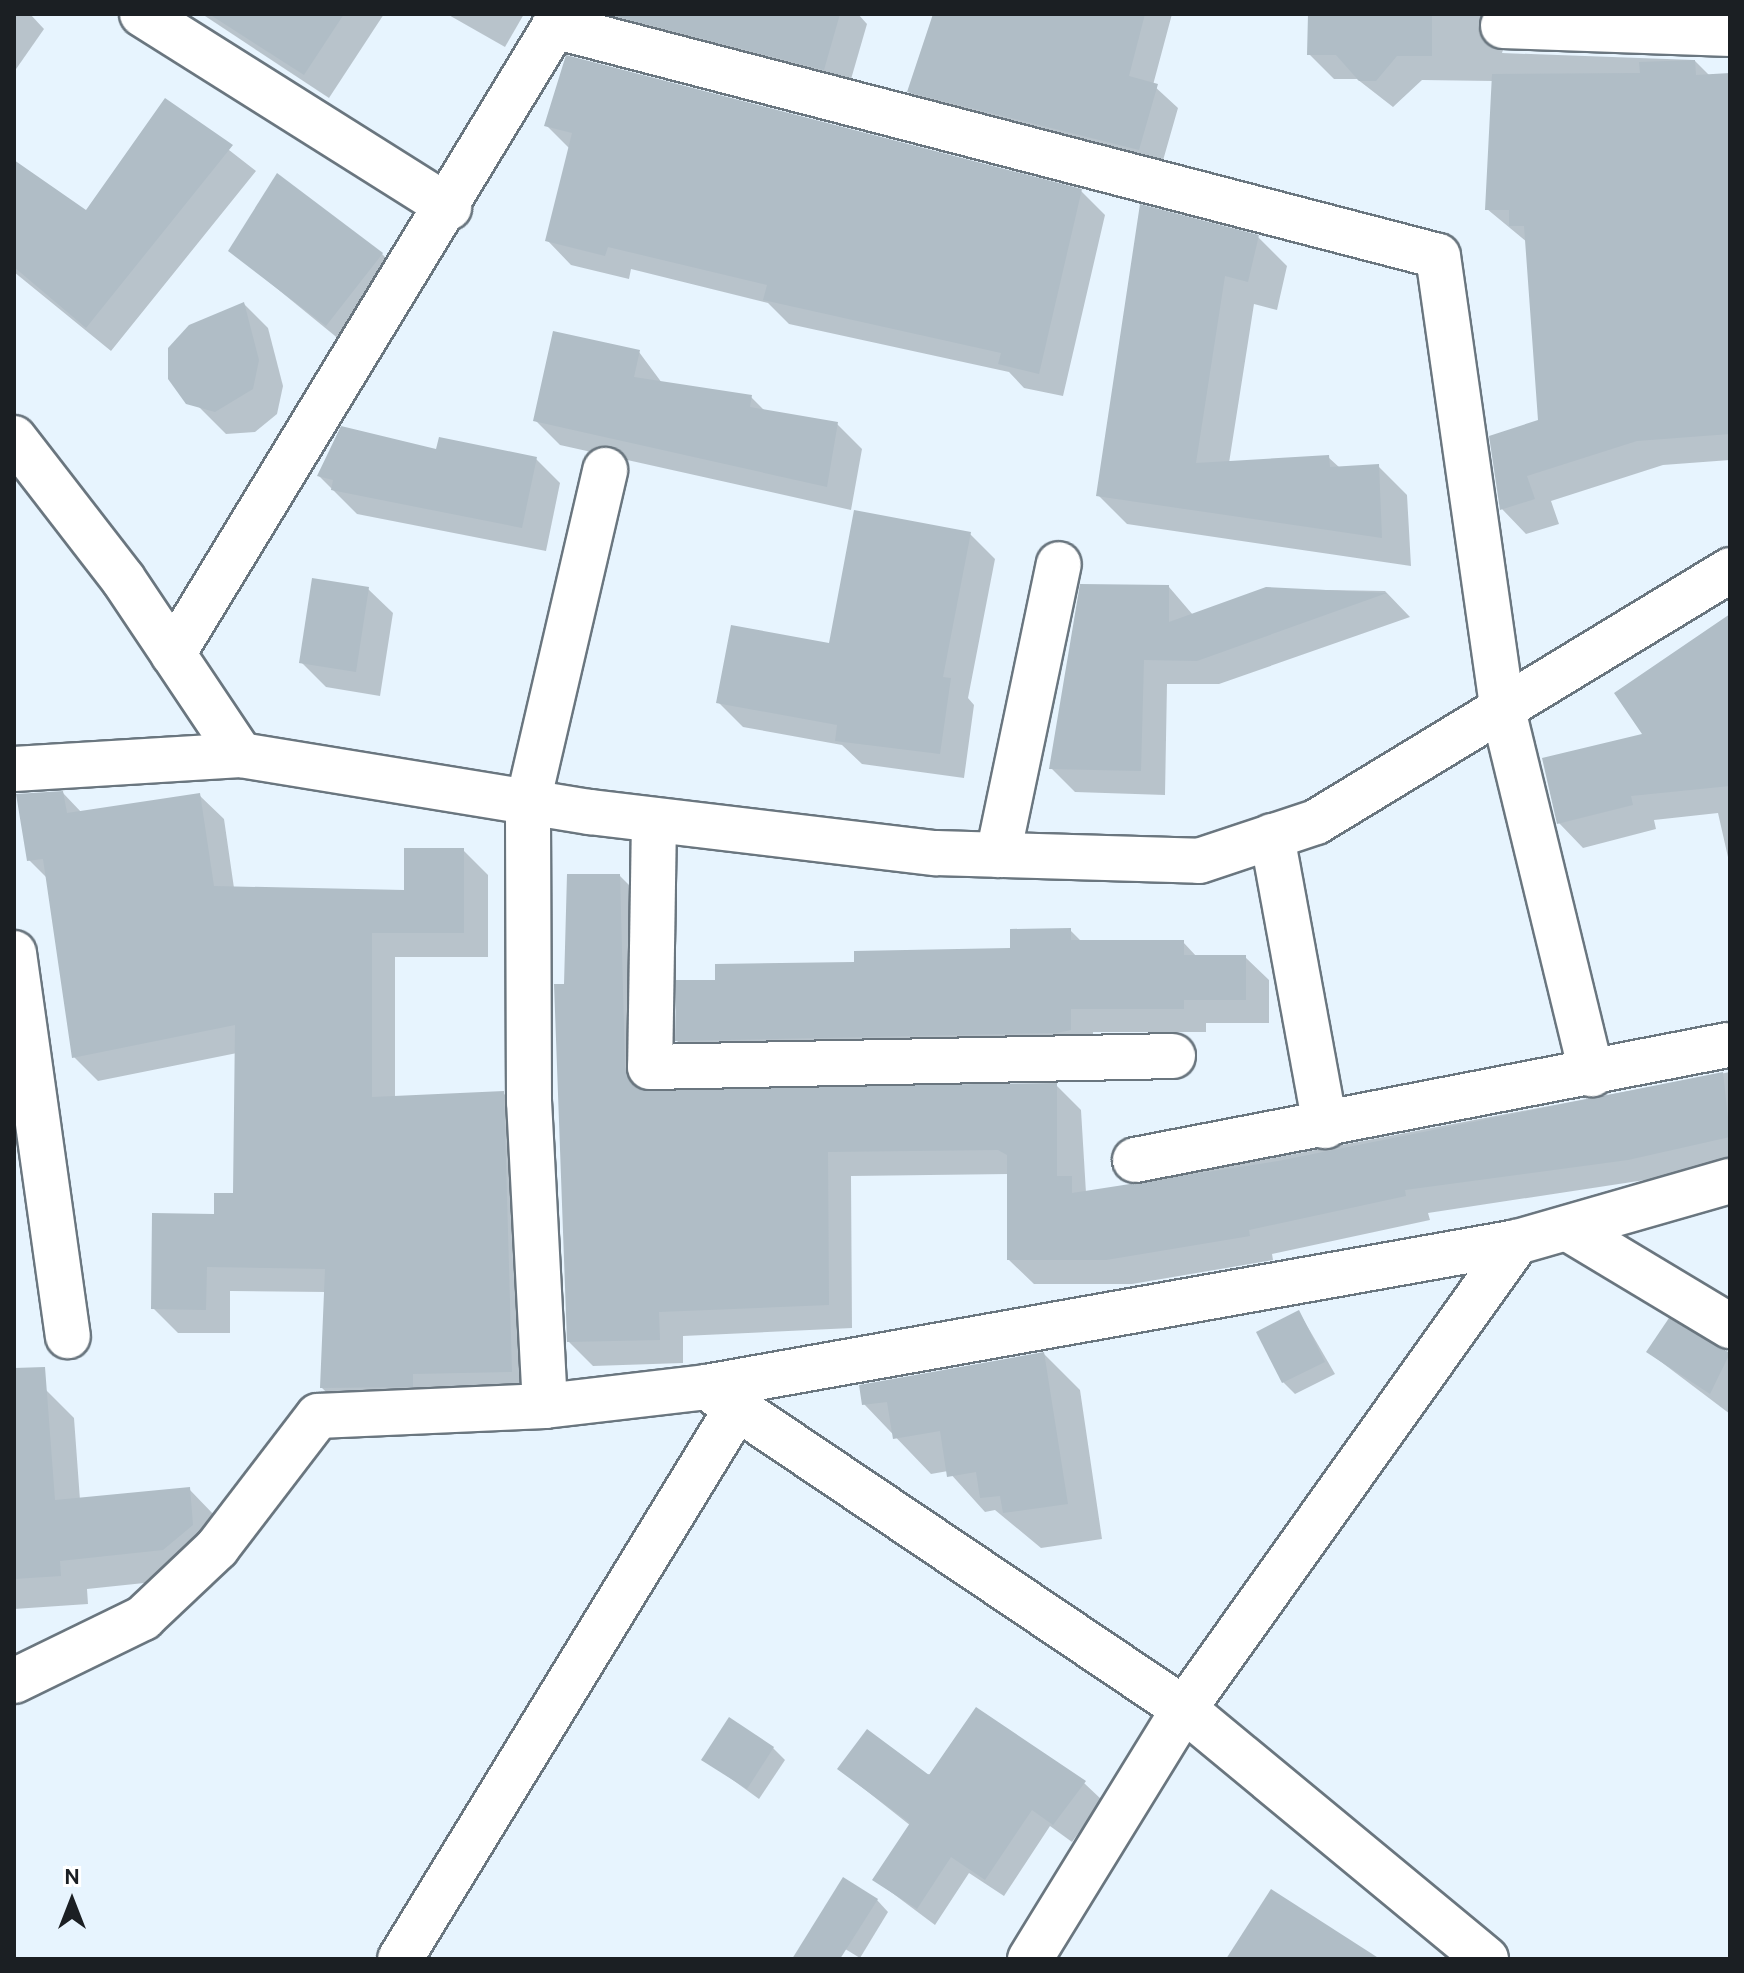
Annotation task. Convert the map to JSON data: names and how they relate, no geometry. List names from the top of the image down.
{
  "north": "top"
}
